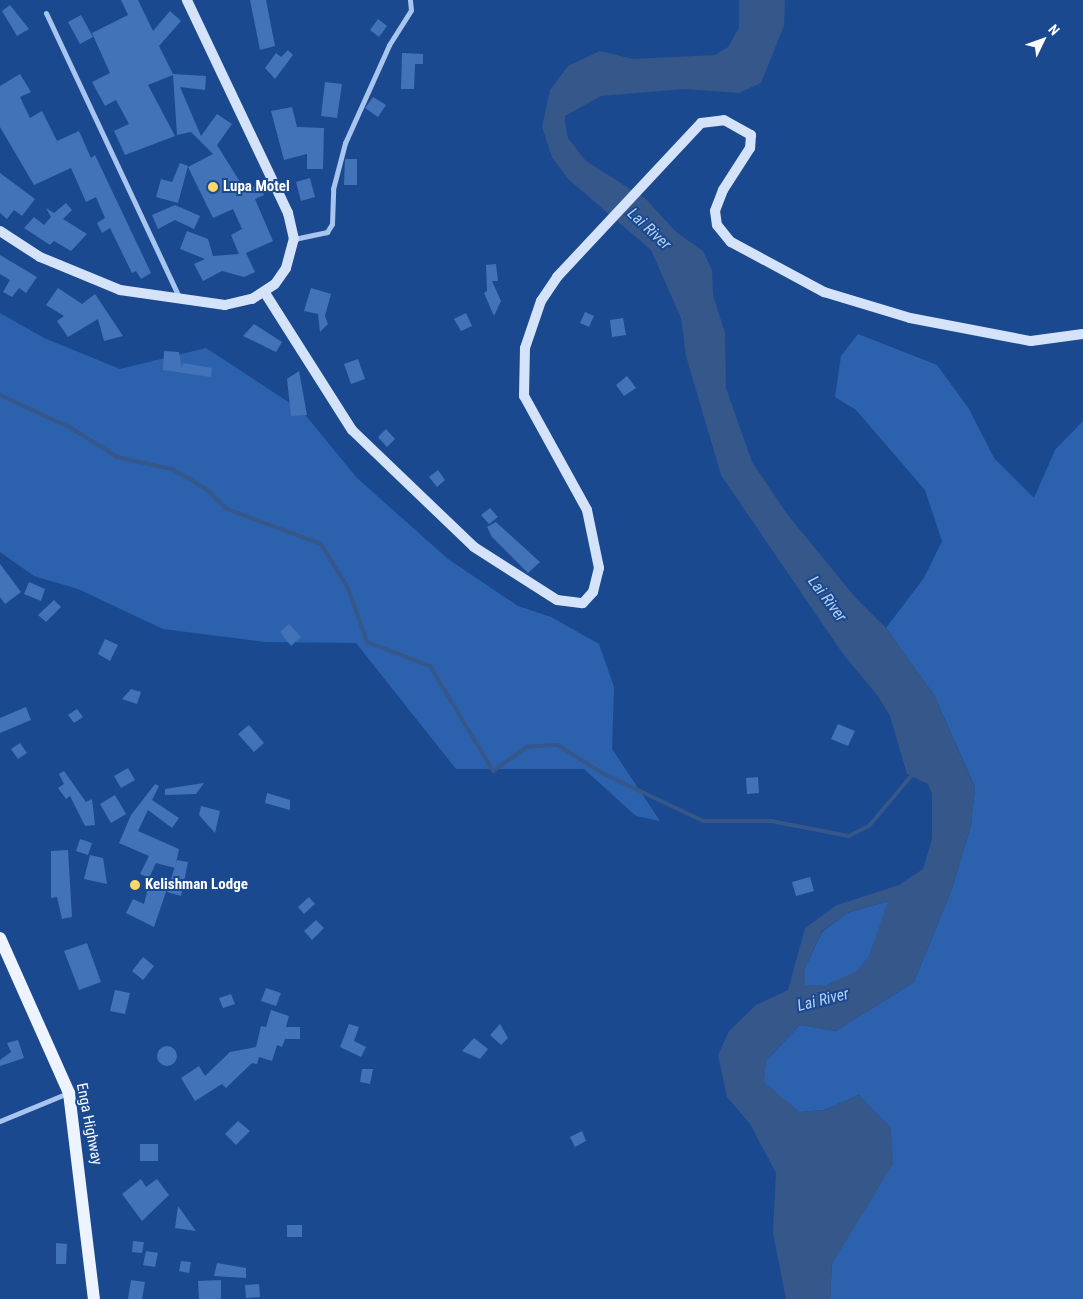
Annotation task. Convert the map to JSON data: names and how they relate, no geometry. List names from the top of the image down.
{
  "streets": {
    "main road": ["Enga Highway"]
  },
  "water": ["Lai River"],
  "places": ["Lupa Motel", "Kelishman Lodge"],
  "north": "top right"
}
